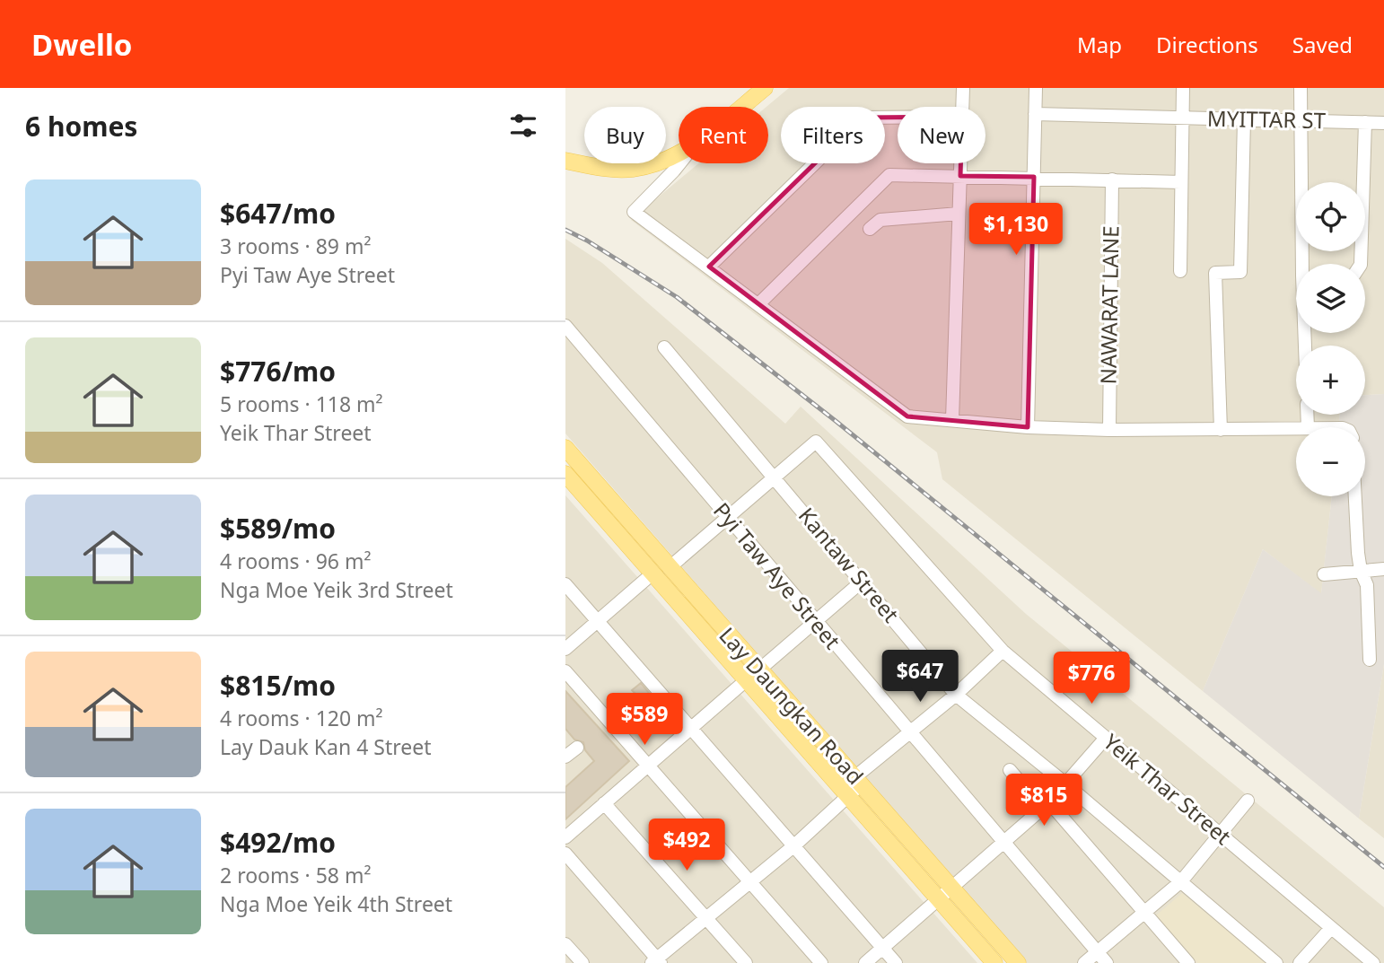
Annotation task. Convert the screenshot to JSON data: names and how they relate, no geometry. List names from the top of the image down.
{
  "streets": {
    "main road": ["Lay Daungkan Road"],
    "street": [
      "MYITTAR ST",
      "NAWARAT LANE",
      "Kantaw Street",
      "Pyi Taw Aye Street",
      "Yeik Thar Street"
    ]
  },
  "crossings": [
    ["Kantaw Street", "Yeik Thar Street"]
  ],
  "page": {
    "header": "Dwello",
    "nav": ["Map", "Directions", "Saved"],
    "heading": "6 homes",
    "chip": [
      "Buy",
      "Rent",
      "Filters",
      "New"
    ],
    "list": [
      {
        "name": "$647/mo",
        "note": "3 rooms · 89 m² · Pyi Taw Aye Street"
      },
      {
        "name": "$776/mo",
        "note": "5 rooms · 118 m² · Yeik Thar Street"
      },
      {
        "name": "$589/mo",
        "note": "4 rooms · 96 m² · Nga Moe Yeik 3rd Street"
      },
      {
        "name": "$815/mo",
        "note": "4 rooms · 120 m² · Lay Dauk Kan 4 Street"
      },
      {
        "name": "$492/mo",
        "note": "2 rooms · 58 m² · Nga Moe Yeik 4th Street"
      }
    ],
    "map_buttons": ["+", "−"],
    "price": [
      "$1,130",
      "$647",
      "$776",
      "$589",
      "$815",
      "$492"
    ]
  }
}
